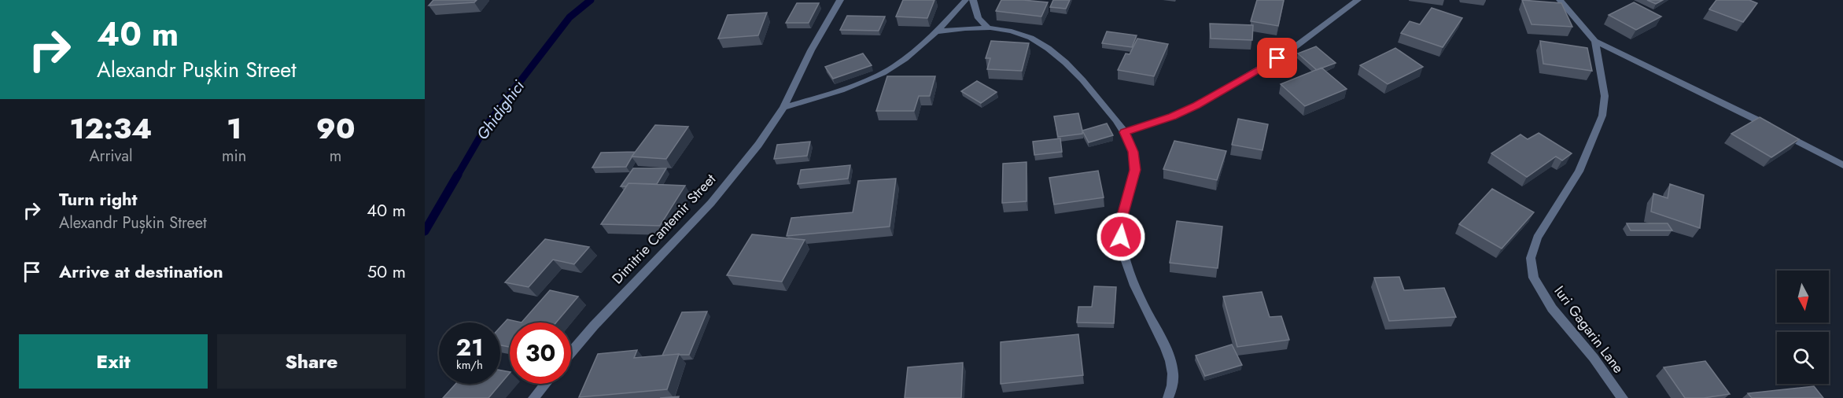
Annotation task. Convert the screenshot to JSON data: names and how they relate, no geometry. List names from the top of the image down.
{
  "streets": {
    "street": ["Dimitrie Cantemir Street", "Iuri Gagarin Lane"]
  },
  "water": ["Ghidighici"],
  "north": "bottom",
  "page": {
    "turn": ["40 m", "Alexandr Pușkin Street"],
    "eta": [
      "12:34",
      "Arrival",
      "1",
      "min",
      "90",
      "m"
    ],
    "list": [
      {
        "name": "Turn right",
        "note": "Alexandr Pușkin Street",
        "value": "40 m"
      },
      {
        "name": "Arrive at destination",
        "value": "50 m"
      }
    ],
    "speed": "21 km/h",
    "limit": "30",
    "buttons": ["Exit", "Share"]
  }
}
